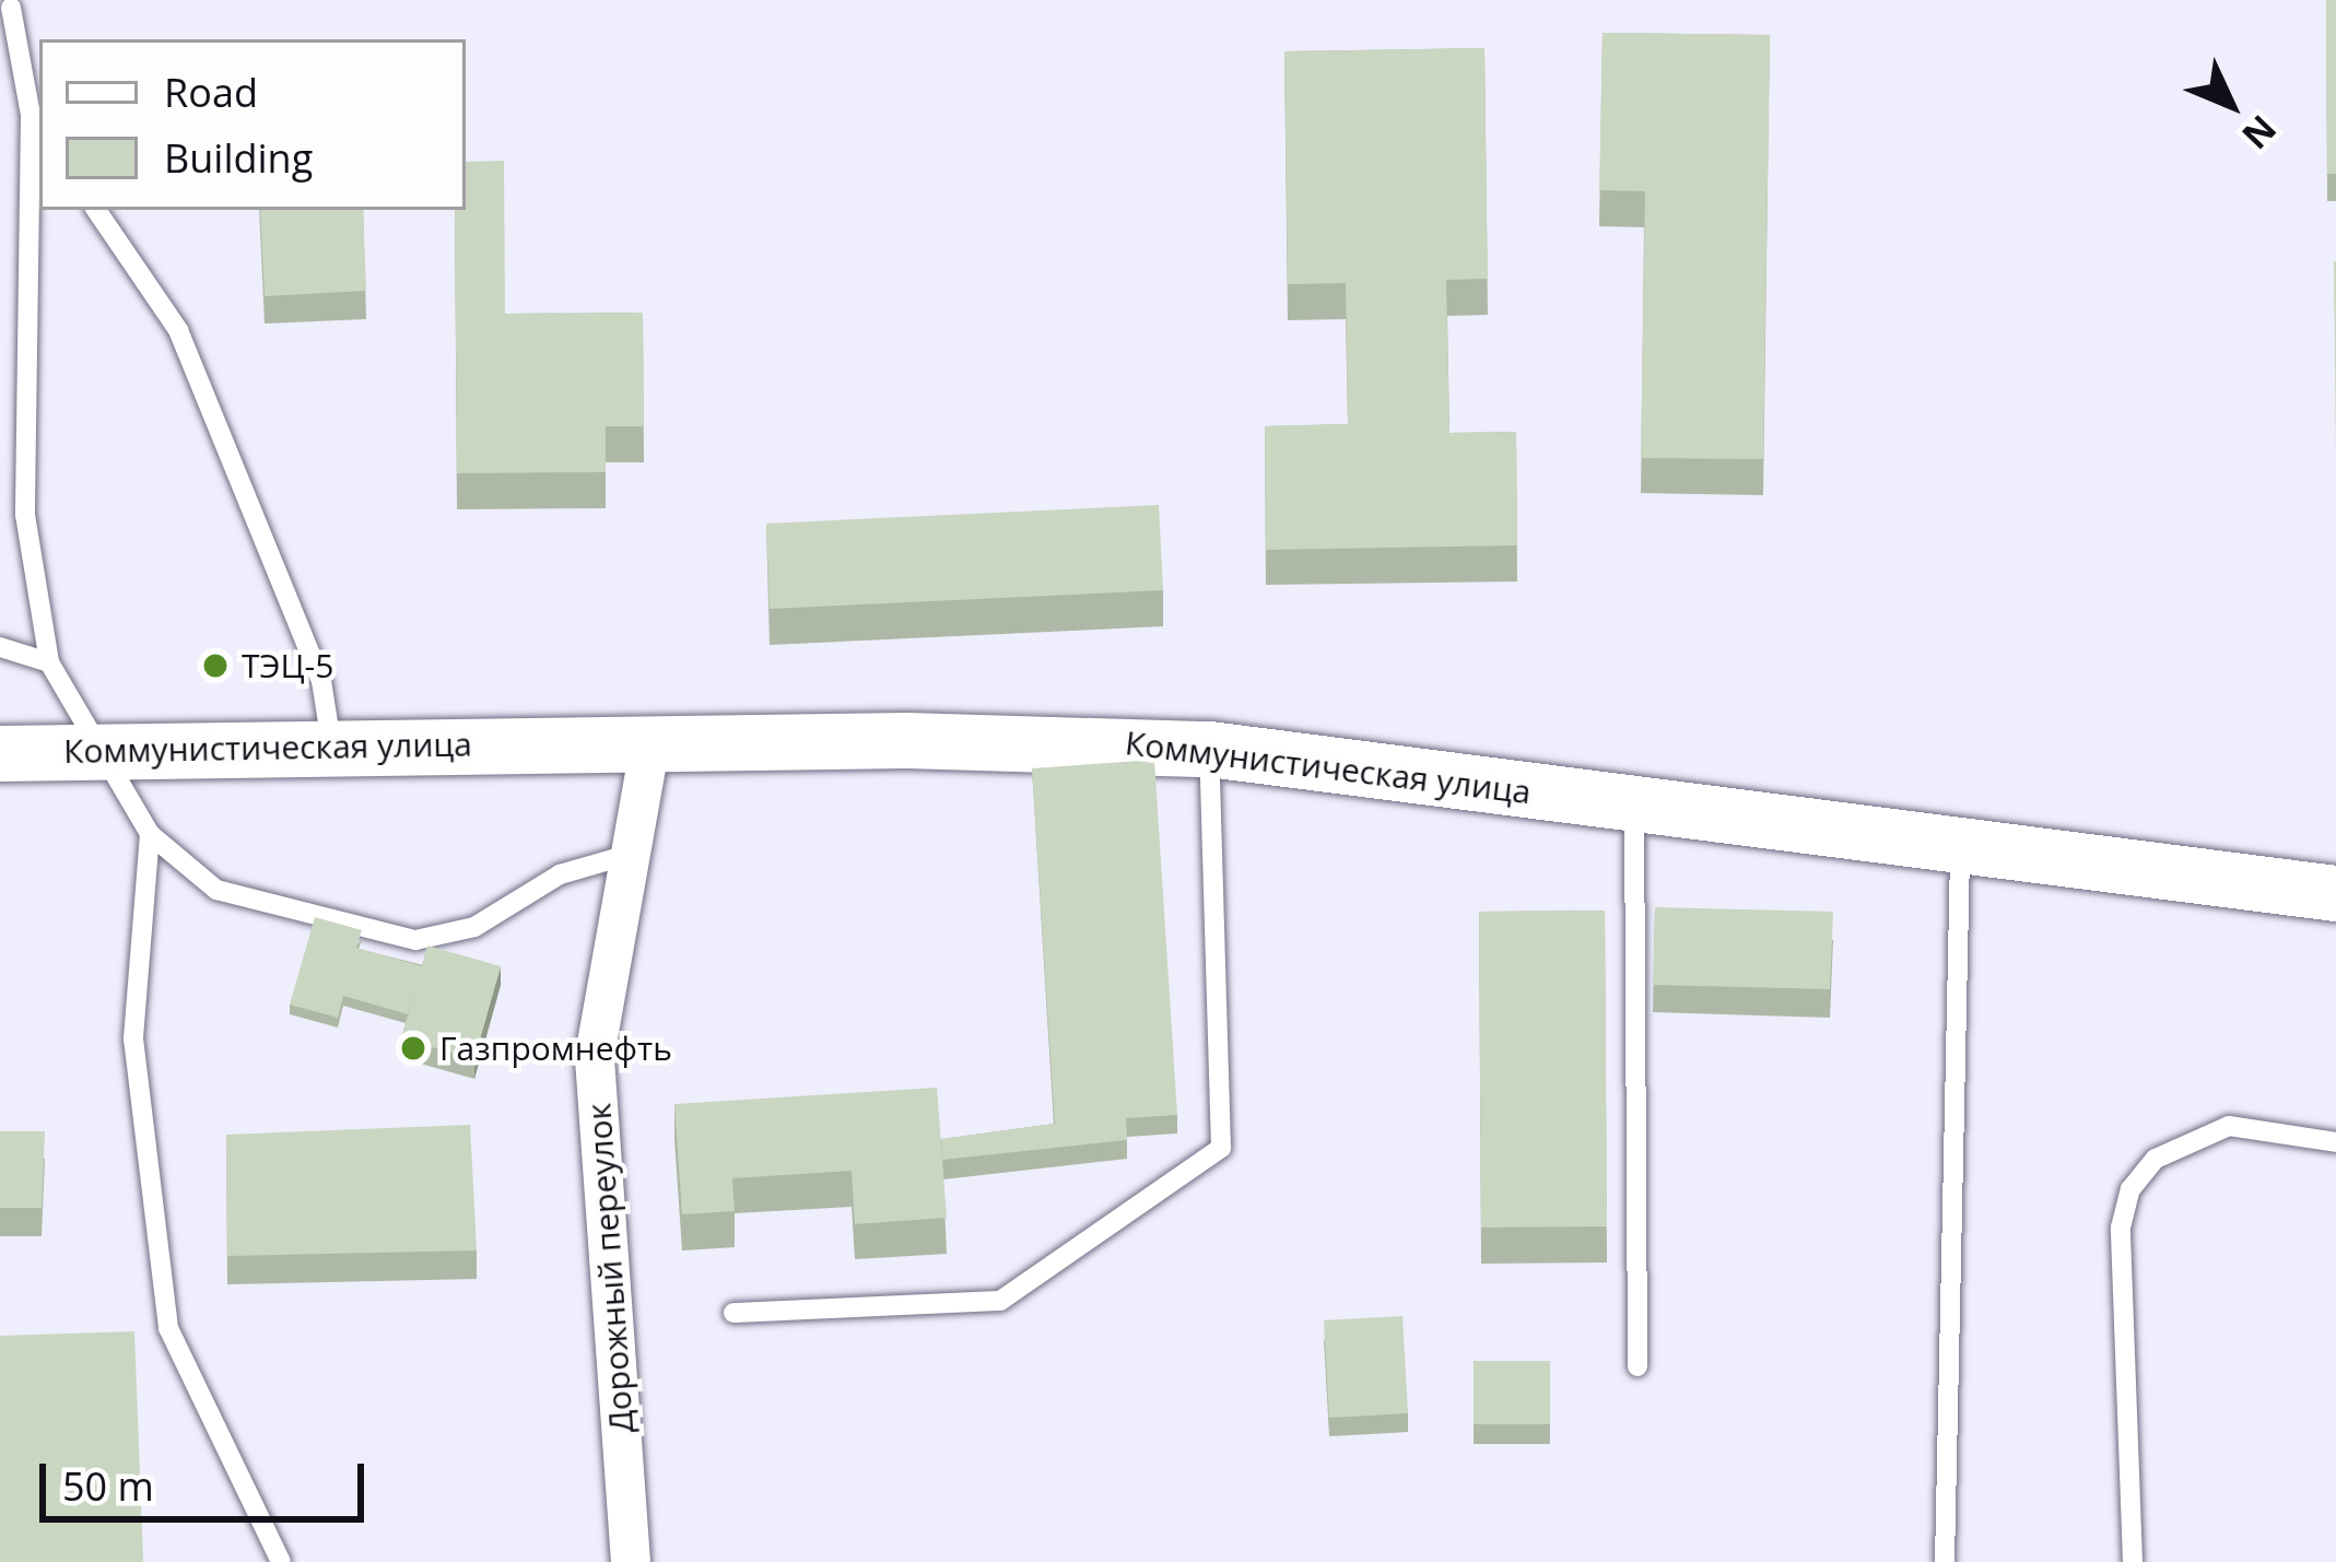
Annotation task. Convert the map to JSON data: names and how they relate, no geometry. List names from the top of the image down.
{
  "streets": {
    "main road": ["Коммунистическая улица"],
    "street": ["Дорожный переулок"]
  },
  "crossings": [
    ["Коммунистическая улица", "Дорожный переулок"]
  ],
  "places": ["ТЭЦ-5", "Газпромнефть"],
  "legend": ["Road", "Building"],
  "scale_bar": "50 m",
  "north": "bottom right"
}
